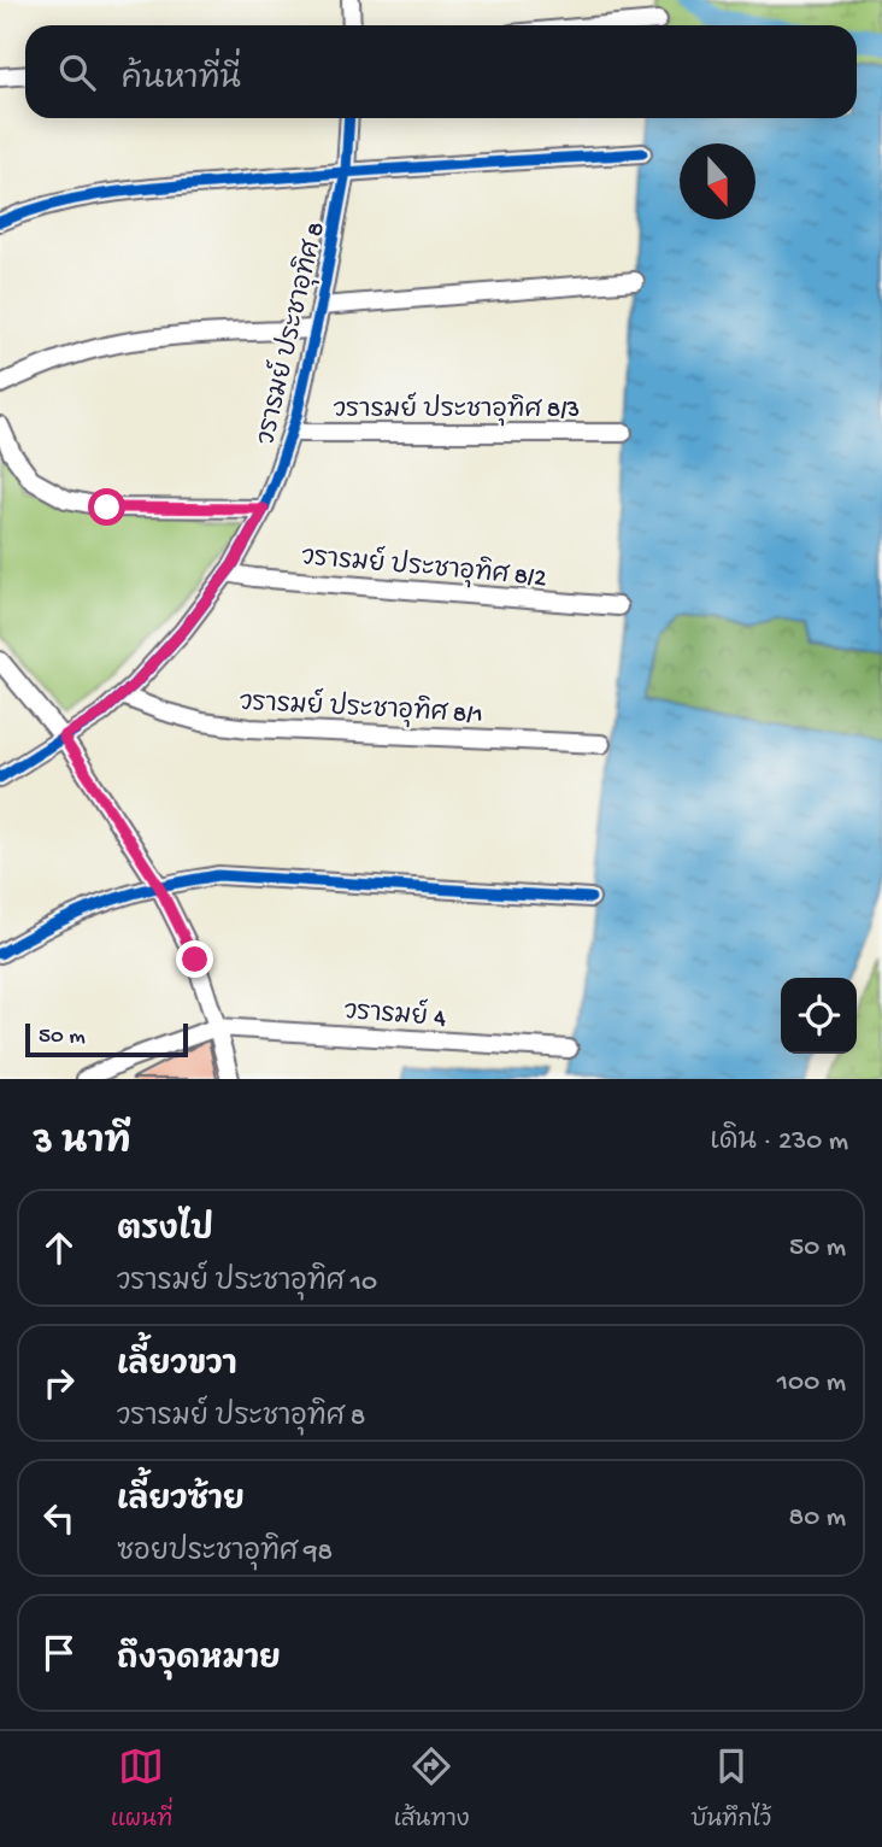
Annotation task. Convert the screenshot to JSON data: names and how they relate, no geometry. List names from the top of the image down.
{
  "streets": {
    "street": [
      "วรารมย์ ประชาอุทิศ 8",
      "วรารมย์ ประชาอุทิศ 8/3",
      "วรารมย์ ประชาอุทิศ 8/2",
      "วรารมย์ ประชาอุทิศ 8/1",
      "วรารมย์ 4"
    ]
  },
  "crossings": [
    ["วรารมย์ ประชาอุทิศ 8", "วรารมย์ ประชาอุทิศ 8/3"],
    ["วรารมย์ ประชาอุทิศ 8", "วรารมย์ ประชาอุทิศ 8/2"],
    ["วรารมย์ ประชาอุทิศ 8", "วรารมย์ ประชาอุทิศ 8/1"]
  ],
  "scale_bar": "50 m",
  "north": "bottom",
  "page": {
    "search": "ค้นหาที่นี่",
    "scale": "50 m",
    "heading": ["3 นาที", "เดิน · 230 m"],
    "list": [
      ["ตรงไป", "วรารมย์ ประชาอุทิศ 10", "50 m"],
      ["เลี้ยวขวา", "วรารมย์ ประชาอุทิศ 8", "100 m"],
      ["เลี้ยวซ้าย", "ซอยประชาอุทิศ 98", "80 m"],
      "ถึงจุดหมาย"
    ],
    "nav": ["แผนที่", "เส้นทาง", "บันทึกไว้"]
  }
}
